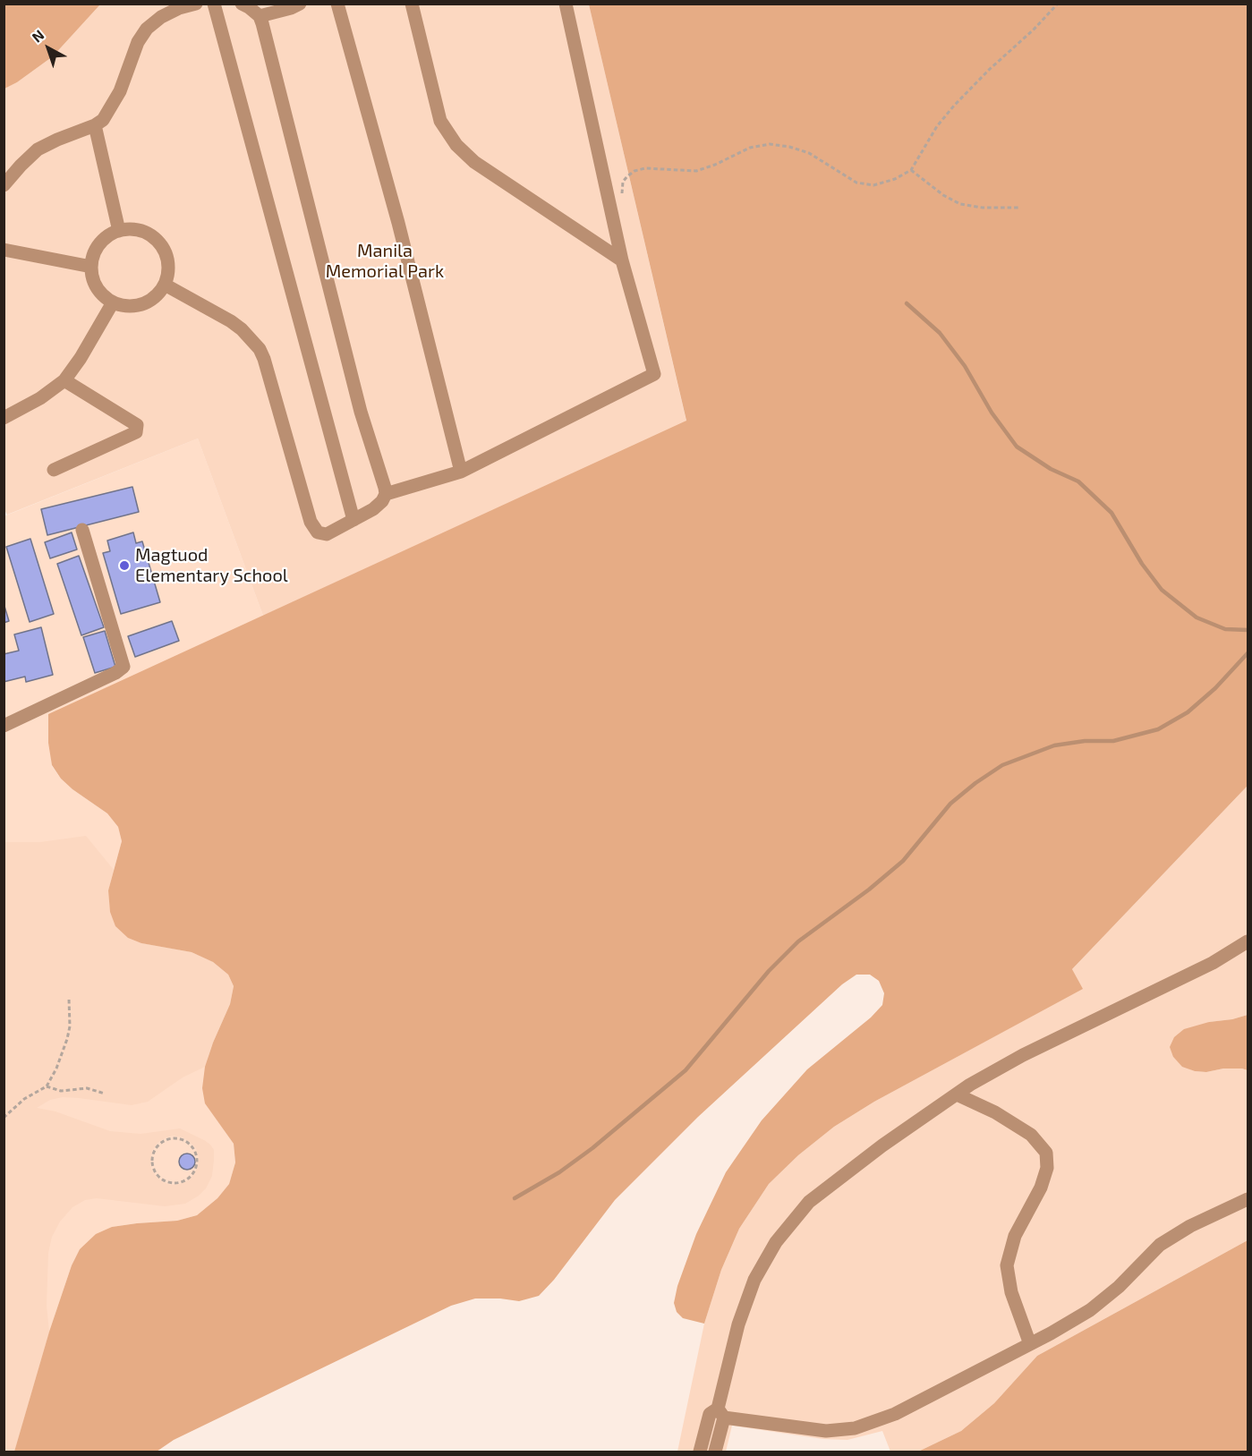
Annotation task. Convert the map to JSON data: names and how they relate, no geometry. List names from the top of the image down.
{
  "parks": ["Manila Memorial Park"],
  "places": ["Magtuod Elementary School"],
  "north": "top left"
}
